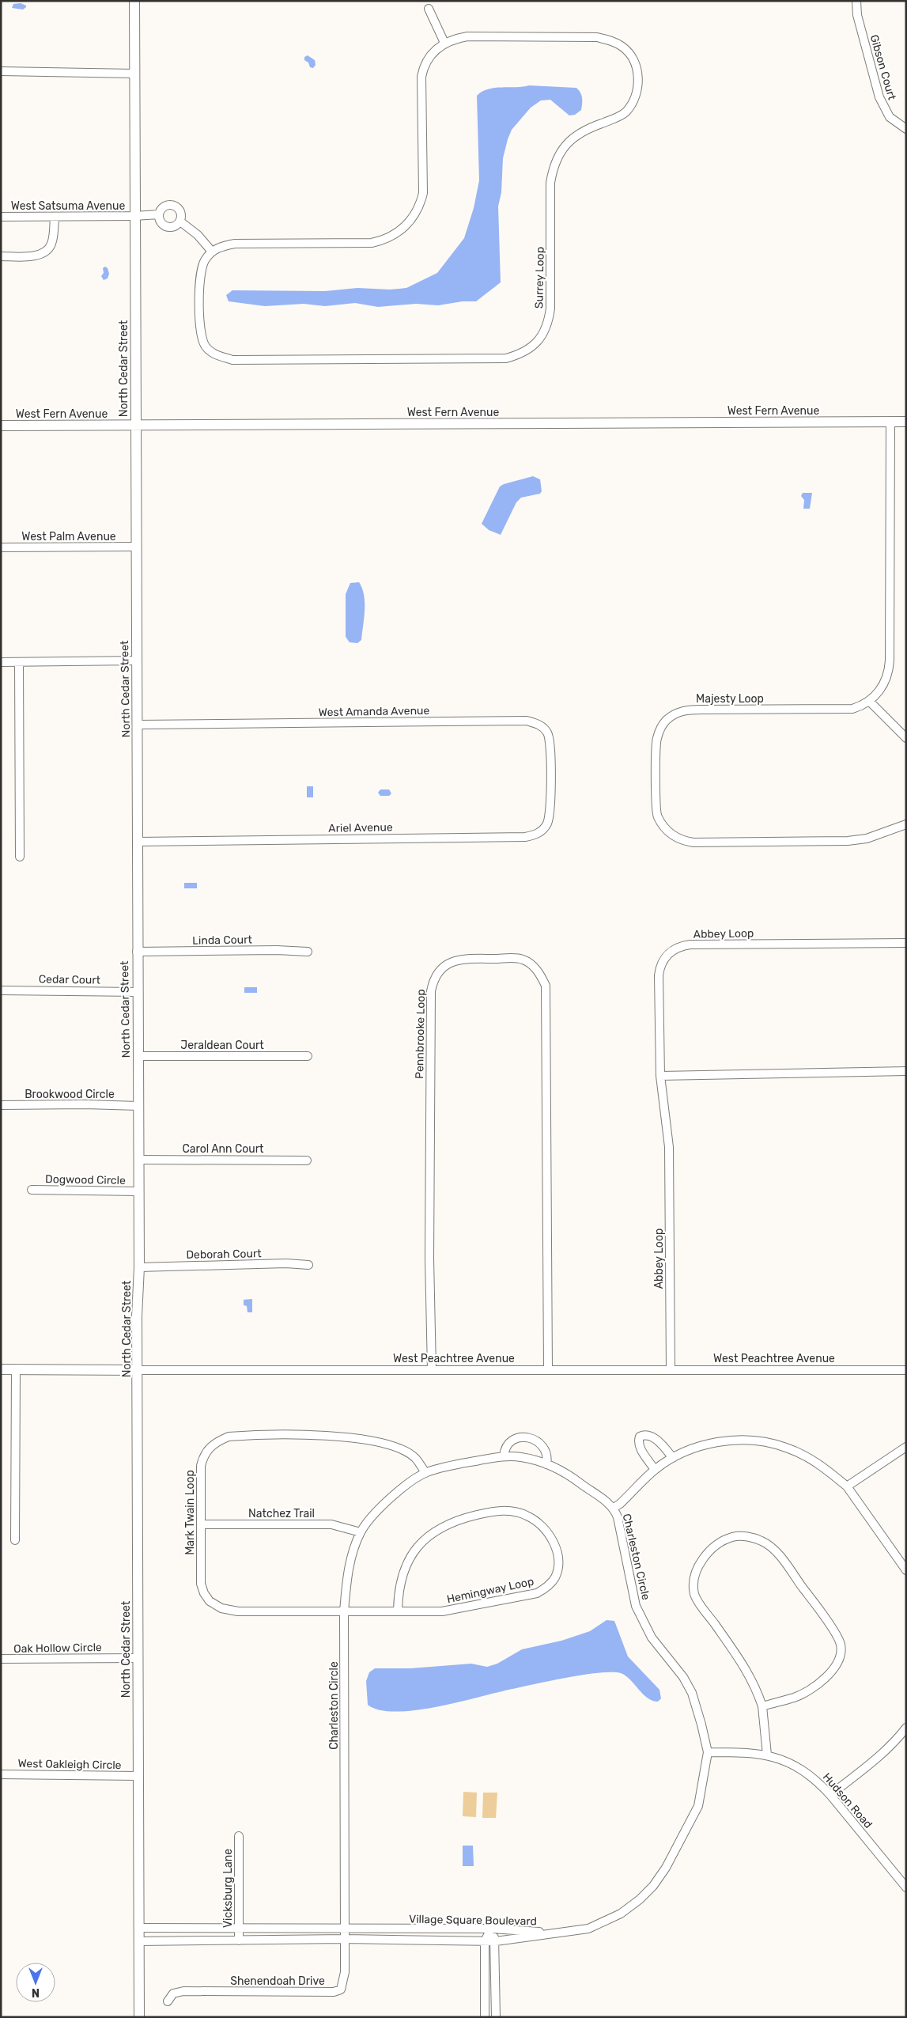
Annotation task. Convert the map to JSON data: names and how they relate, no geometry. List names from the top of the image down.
{
  "streets": {
    "street": [
      "Gibson Court",
      "West Satsuma Avenue",
      "Surrey Loop",
      "North Cedar Street",
      "West Fern Avenue",
      "West Palm Avenue",
      "Majesty Loop",
      "West Amanda Avenue",
      "Ariel Avenue",
      "Abbey Loop",
      "Linda Court",
      "Cedar Court",
      "Pennbrooke Loop",
      "Jeraldean Court",
      "Brookwood Circle",
      "Carol Ann Court",
      "Dogwood Circle",
      "Deborah Court",
      "West Peachtree Avenue",
      "Mark Twain Loop",
      "Natchez Trail",
      "Charleston Circle",
      "Hemingway Loop",
      "Oak Hollow Circle",
      "West Oakleigh Circle",
      "Hudson Road",
      "Vicksburg Lane",
      "Village Square Boulevard",
      "Shenendoah Drive"
    ]
  },
  "crossings": [
    ["West Satsuma Avenue", "North Cedar Street"],
    ["North Cedar Street", "West Fern Avenue"],
    ["North Cedar Street", "West Palm Avenue"],
    ["North Cedar Street", "West Amanda Avenue"],
    ["North Cedar Street", "Ariel Avenue"],
    ["North Cedar Street", "Linda Court"],
    ["North Cedar Street", "Cedar Court"],
    ["North Cedar Street", "Jeraldean Court"],
    ["North Cedar Street", "Brookwood Circle"],
    ["North Cedar Street", "Carol Ann Court"],
    ["North Cedar Street", "Dogwood Circle"],
    ["North Cedar Street", "Deborah Court"],
    ["North Cedar Street", "West Peachtree Avenue"],
    ["North Cedar Street", "Oak Hollow Circle"],
    ["North Cedar Street", "West Oakleigh Circle"],
    ["North Cedar Street", "Village Square Boulevard"],
    ["West Fern Avenue", "Majesty Loop"],
    ["West Amanda Avenue", "Ariel Avenue"],
    ["Abbey Loop", "West Peachtree Avenue"],
    ["Pennbrooke Loop", "West Peachtree Avenue"],
    ["Mark Twain Loop", "Natchez Trail"],
    ["Mark Twain Loop", "Charleston Circle"],
    ["Mark Twain Loop", "Hemingway Loop"],
    ["Natchez Trail", "Charleston Circle"],
    ["Charleston Circle", "Hemingway Loop"],
    ["Charleston Circle", "Hudson Road"],
    ["Charleston Circle", "Village Square Boulevard"],
    ["Charleston Circle", "Shenendoah Drive"],
    ["Vicksburg Lane", "Village Square Boulevard"],
    ["Village Square Boulevard", "Shenendoah Drive"]
  ],
  "north": "bottom"
}
